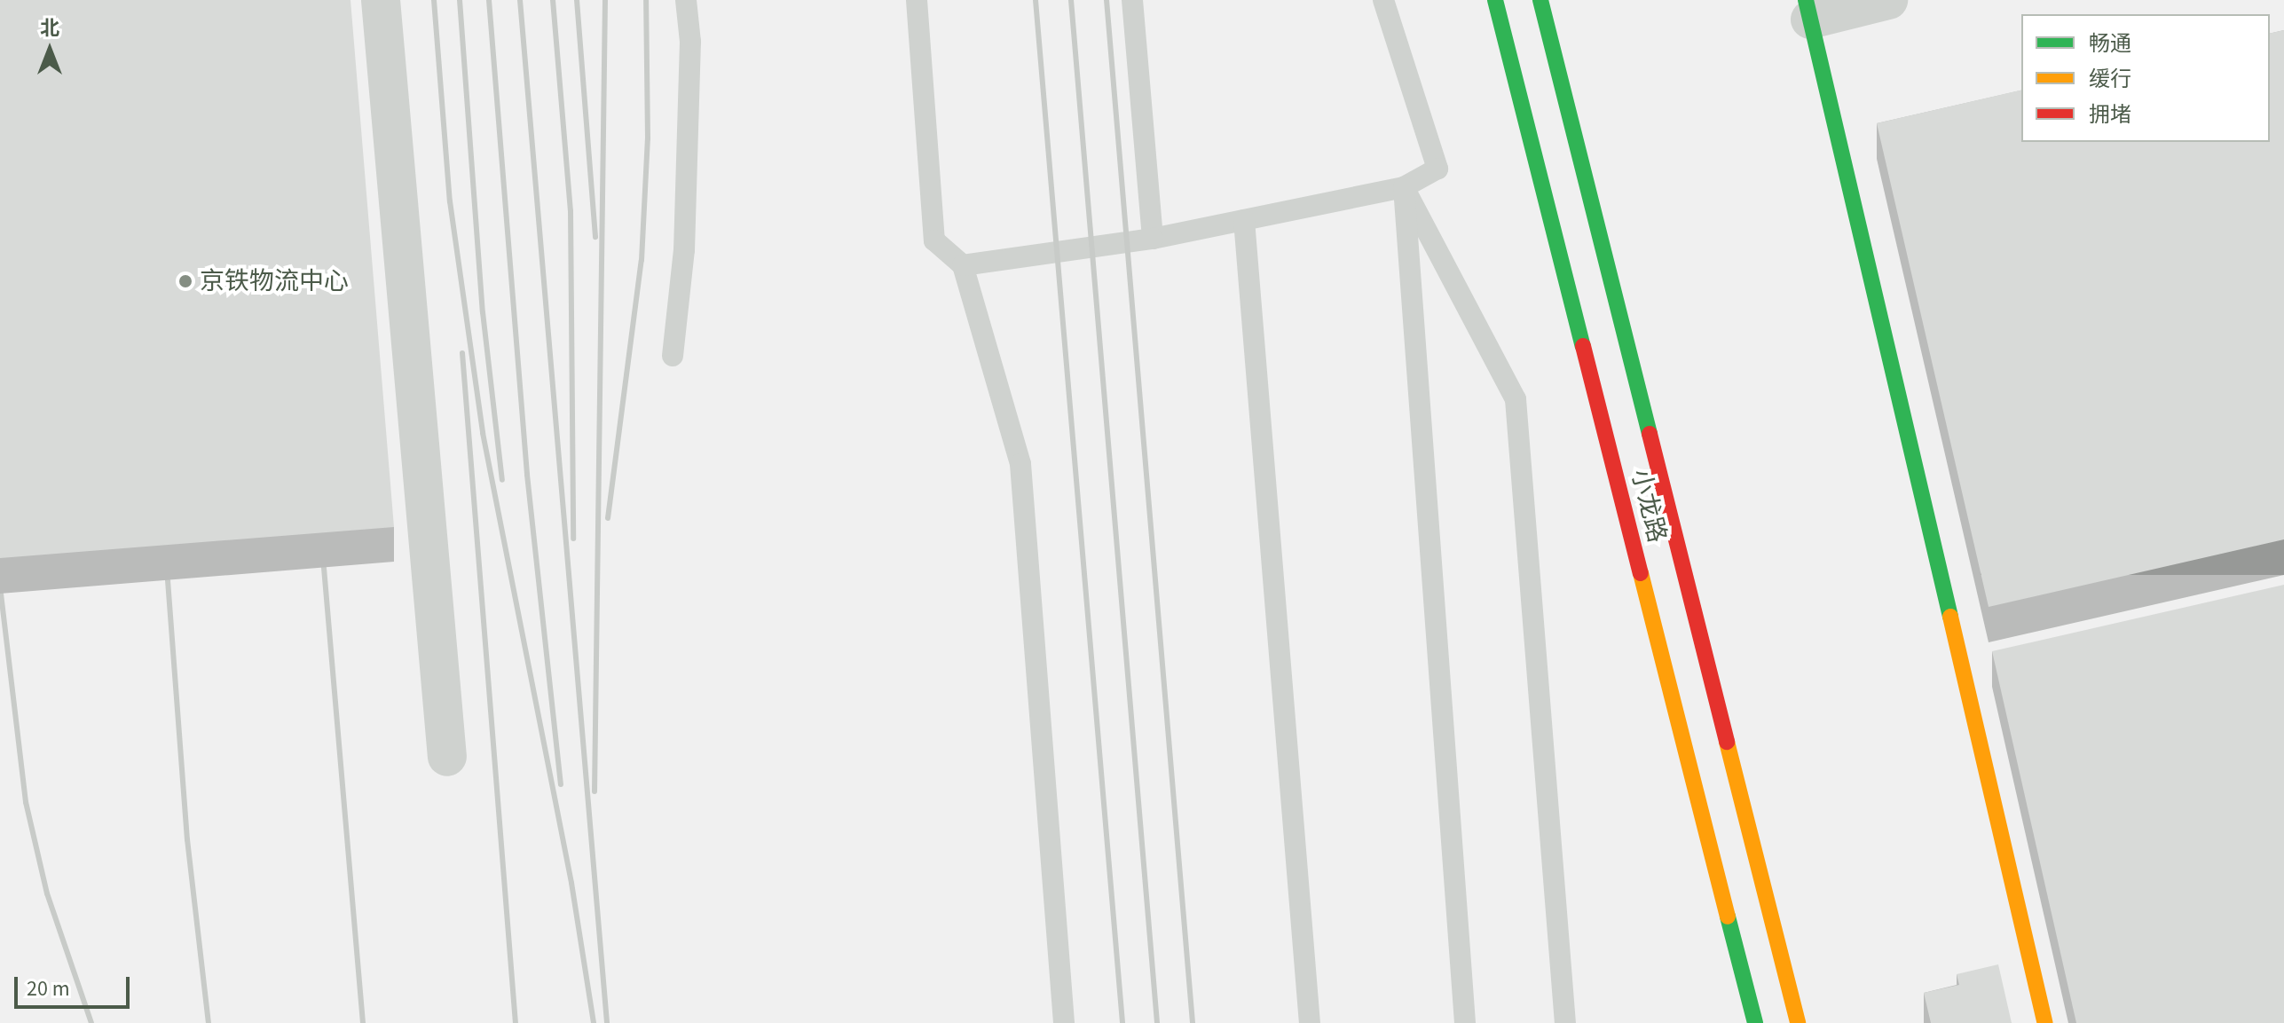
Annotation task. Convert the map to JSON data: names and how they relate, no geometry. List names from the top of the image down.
{
  "streets": {
    "street": ["小龙路"]
  },
  "places": ["京铁物流中心"],
  "legend": ["畅通", "缓行", "拥堵"],
  "scale_bar": "20 m",
  "north": "top"
}
